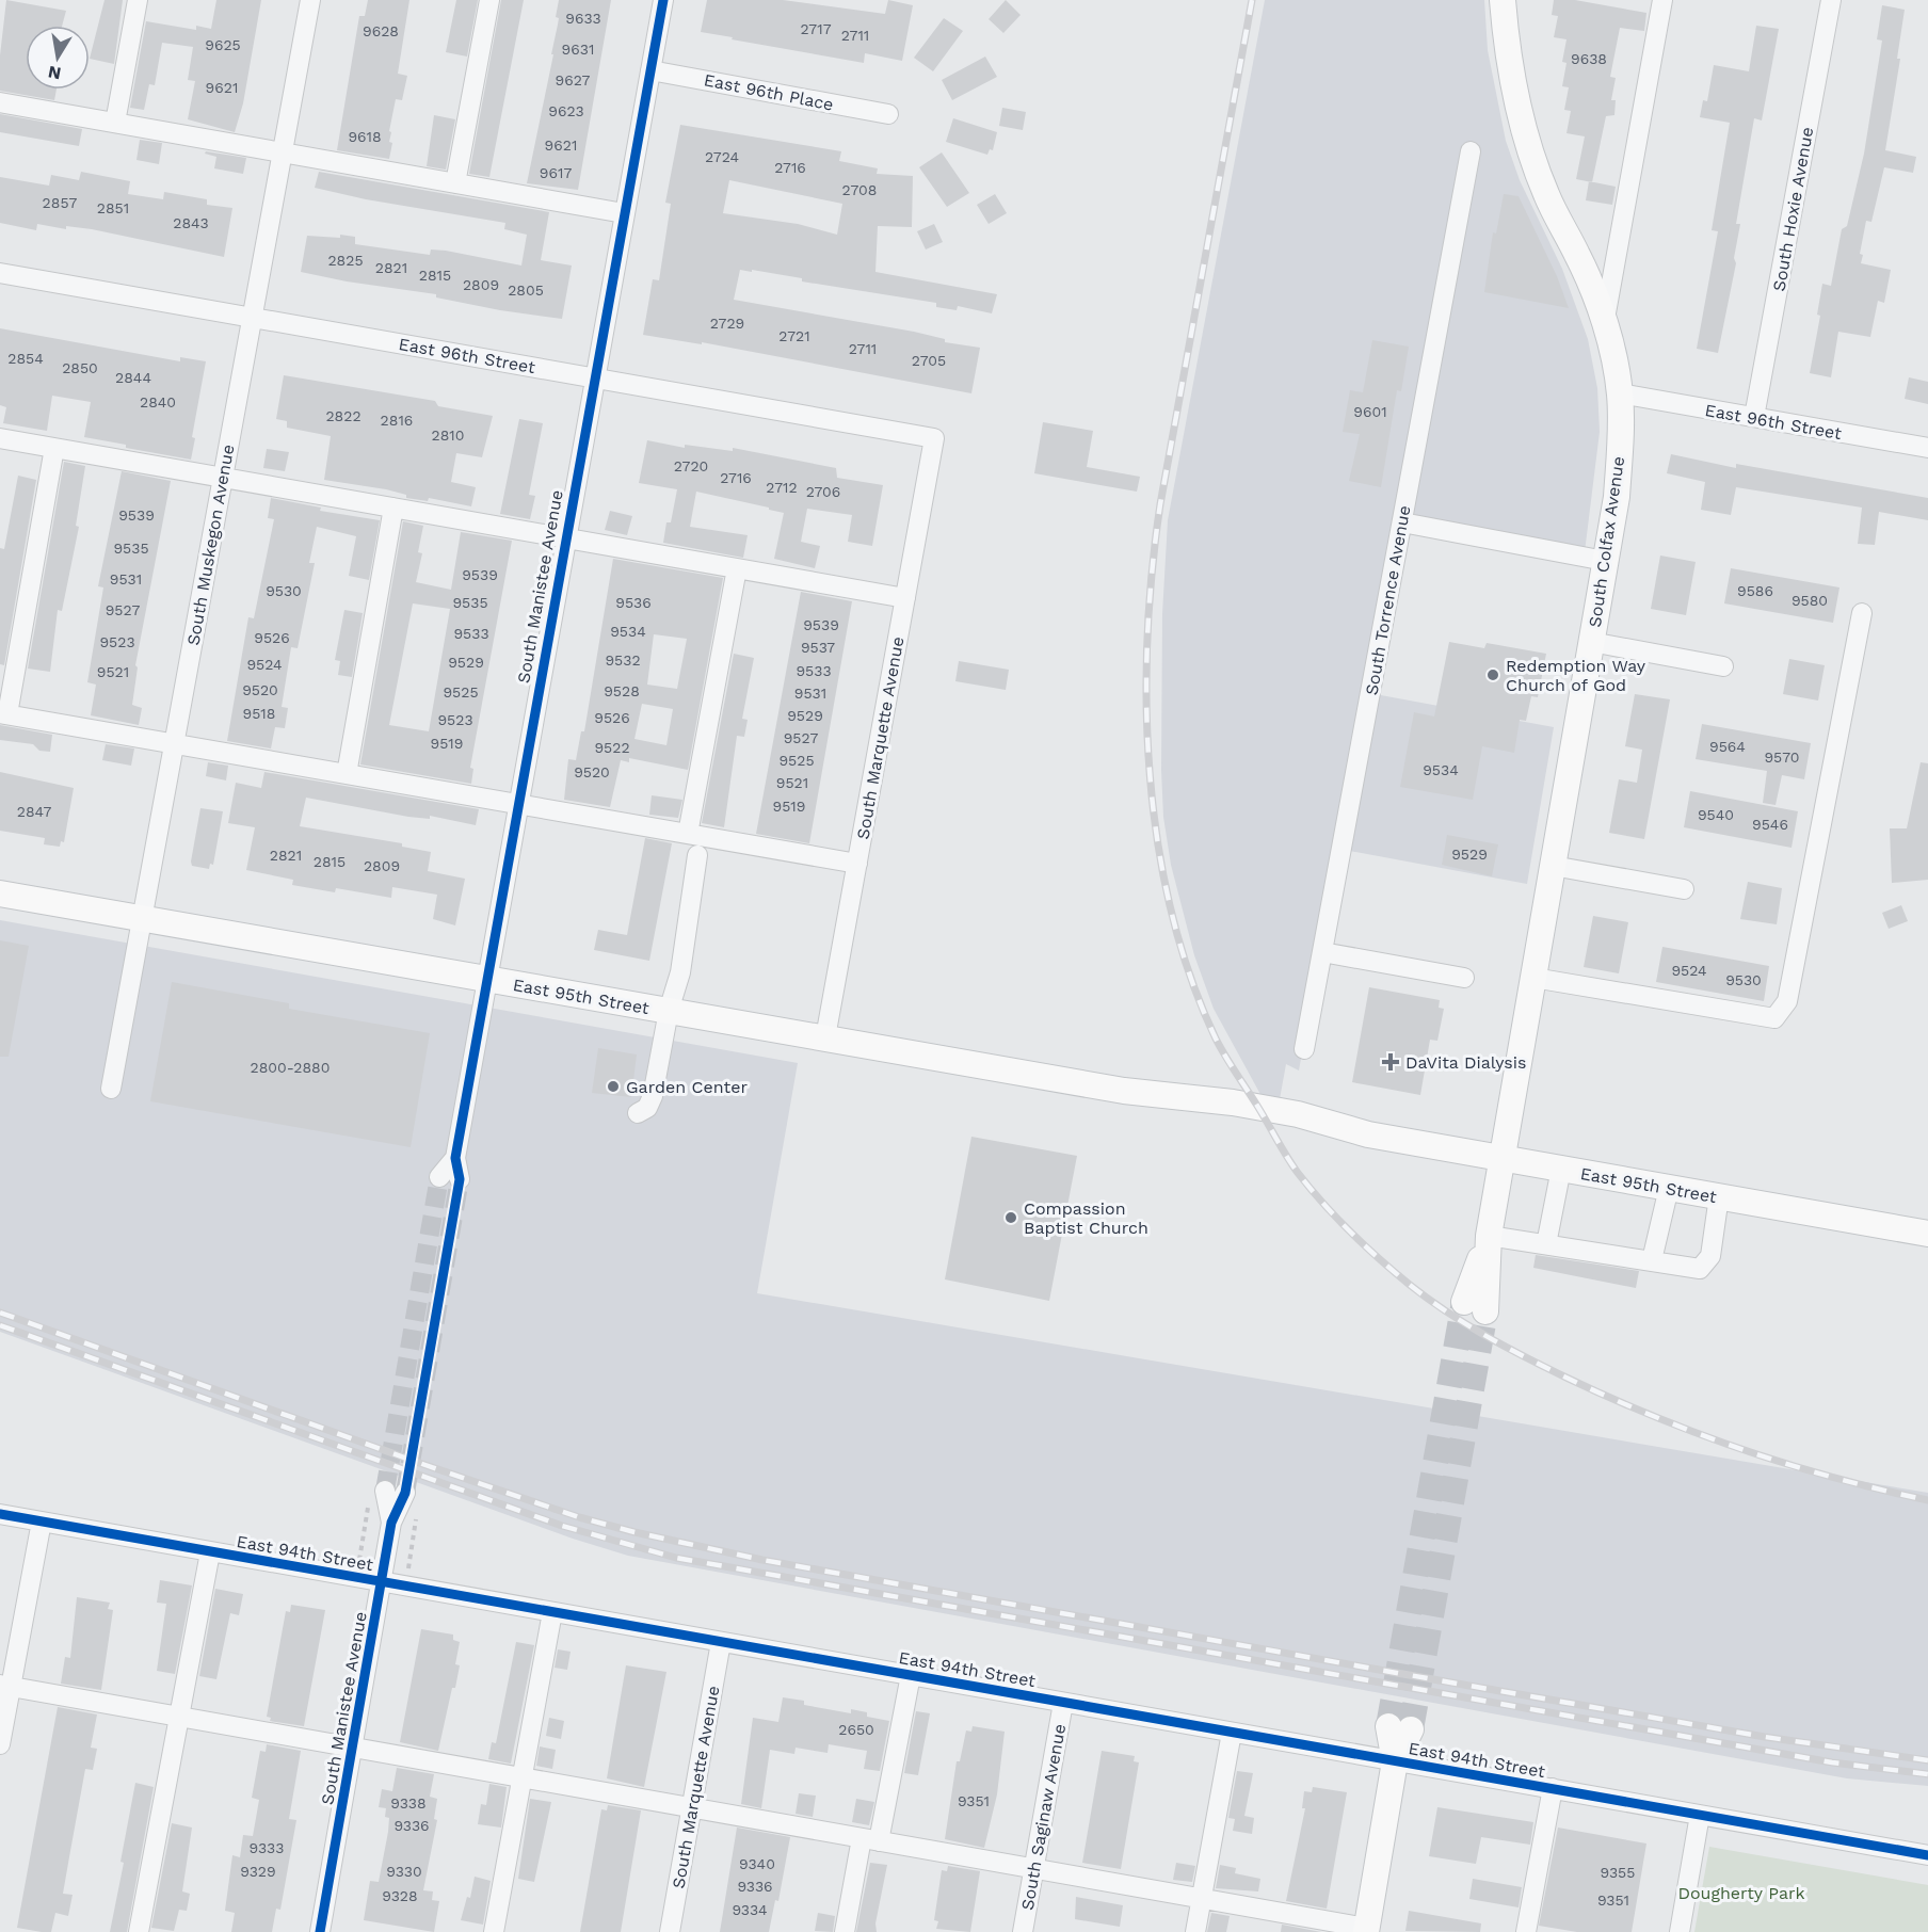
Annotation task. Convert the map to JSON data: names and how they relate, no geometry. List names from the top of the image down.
{
  "streets": {
    "main road": ["South Colfax Avenue", "East 95th Street"],
    "street": [
      "East 96th Place",
      "South Hoxie Avenue",
      "East 96th Street",
      "South Muskegon Avenue",
      "South Manistee Avenue",
      "South Torrence Avenue",
      "South Marquette Avenue",
      "East 94th Street",
      "South Saginaw Avenue"
    ]
  },
  "crossings": [
    ["East 96th Place", "South Manistee Avenue"],
    ["South Hoxie Avenue", "East 96th Street"],
    ["East 96th Street", "South Colfax Avenue"],
    ["East 96th Street", "South Muskegon Avenue"],
    ["East 96th Street", "South Manistee Avenue"],
    ["East 96th Street", "South Marquette Avenue"],
    ["South Colfax Avenue", "East 95th Street"],
    ["South Muskegon Avenue", "East 95th Street"],
    ["South Manistee Avenue", "East 95th Street"],
    ["South Manistee Avenue", "East 94th Street"],
    ["South Marquette Avenue", "East 95th Street"],
    ["South Marquette Avenue", "East 94th Street"],
    ["East 94th Street", "South Saginaw Avenue"]
  ],
  "parks": ["Dougherty Park"],
  "places": {
    "other": ["Redemption Way Church of God", "Garden Center", "Compassion Baptist Church"],
    "health": ["DaVita Dialysis"]
  },
  "house_numbers": [
    "9633",
    "2717",
    "9628",
    "2711",
    "9625",
    "9631",
    "9638",
    "9627",
    "9621",
    "9623",
    "9618",
    "9621",
    "2724",
    "2716",
    "9617",
    "2708",
    "2857",
    "2851",
    "2843",
    "2825",
    "2821",
    "2815",
    "2809",
    "2805",
    "2729",
    "2721",
    "2711",
    "2854",
    "2705",
    "2850",
    "2844",
    "2840",
    "9601",
    "2822",
    "2816",
    "2810",
    "2720",
    "2716",
    "2712",
    "2706",
    "9539",
    "9535",
    "9539",
    "9531",
    "9530",
    "9586",
    "9580",
    "9535",
    "9536",
    "9527",
    "9539",
    "9534",
    "9533",
    "9526",
    "9523",
    "9537",
    "9532",
    "9529",
    "9524",
    "9533",
    "9521",
    "9520",
    "9528",
    "9525",
    "9531",
    "9518",
    "9529",
    "9526",
    "9523",
    "9527",
    "9519",
    "9564",
    "9522",
    "9570",
    "9525",
    "9534",
    "9520",
    "9521",
    "9519",
    "2847",
    "9540",
    "9546",
    "9529",
    "2821",
    "2815",
    "2809",
    "9524",
    "9530",
    "2800-2880",
    "2650",
    "9351",
    "9338",
    "9336",
    "9333",
    "9340",
    "9329",
    "9330",
    "9355",
    "9336",
    "9328",
    "9351",
    "9334"
  ],
  "north": "bottom"
}
